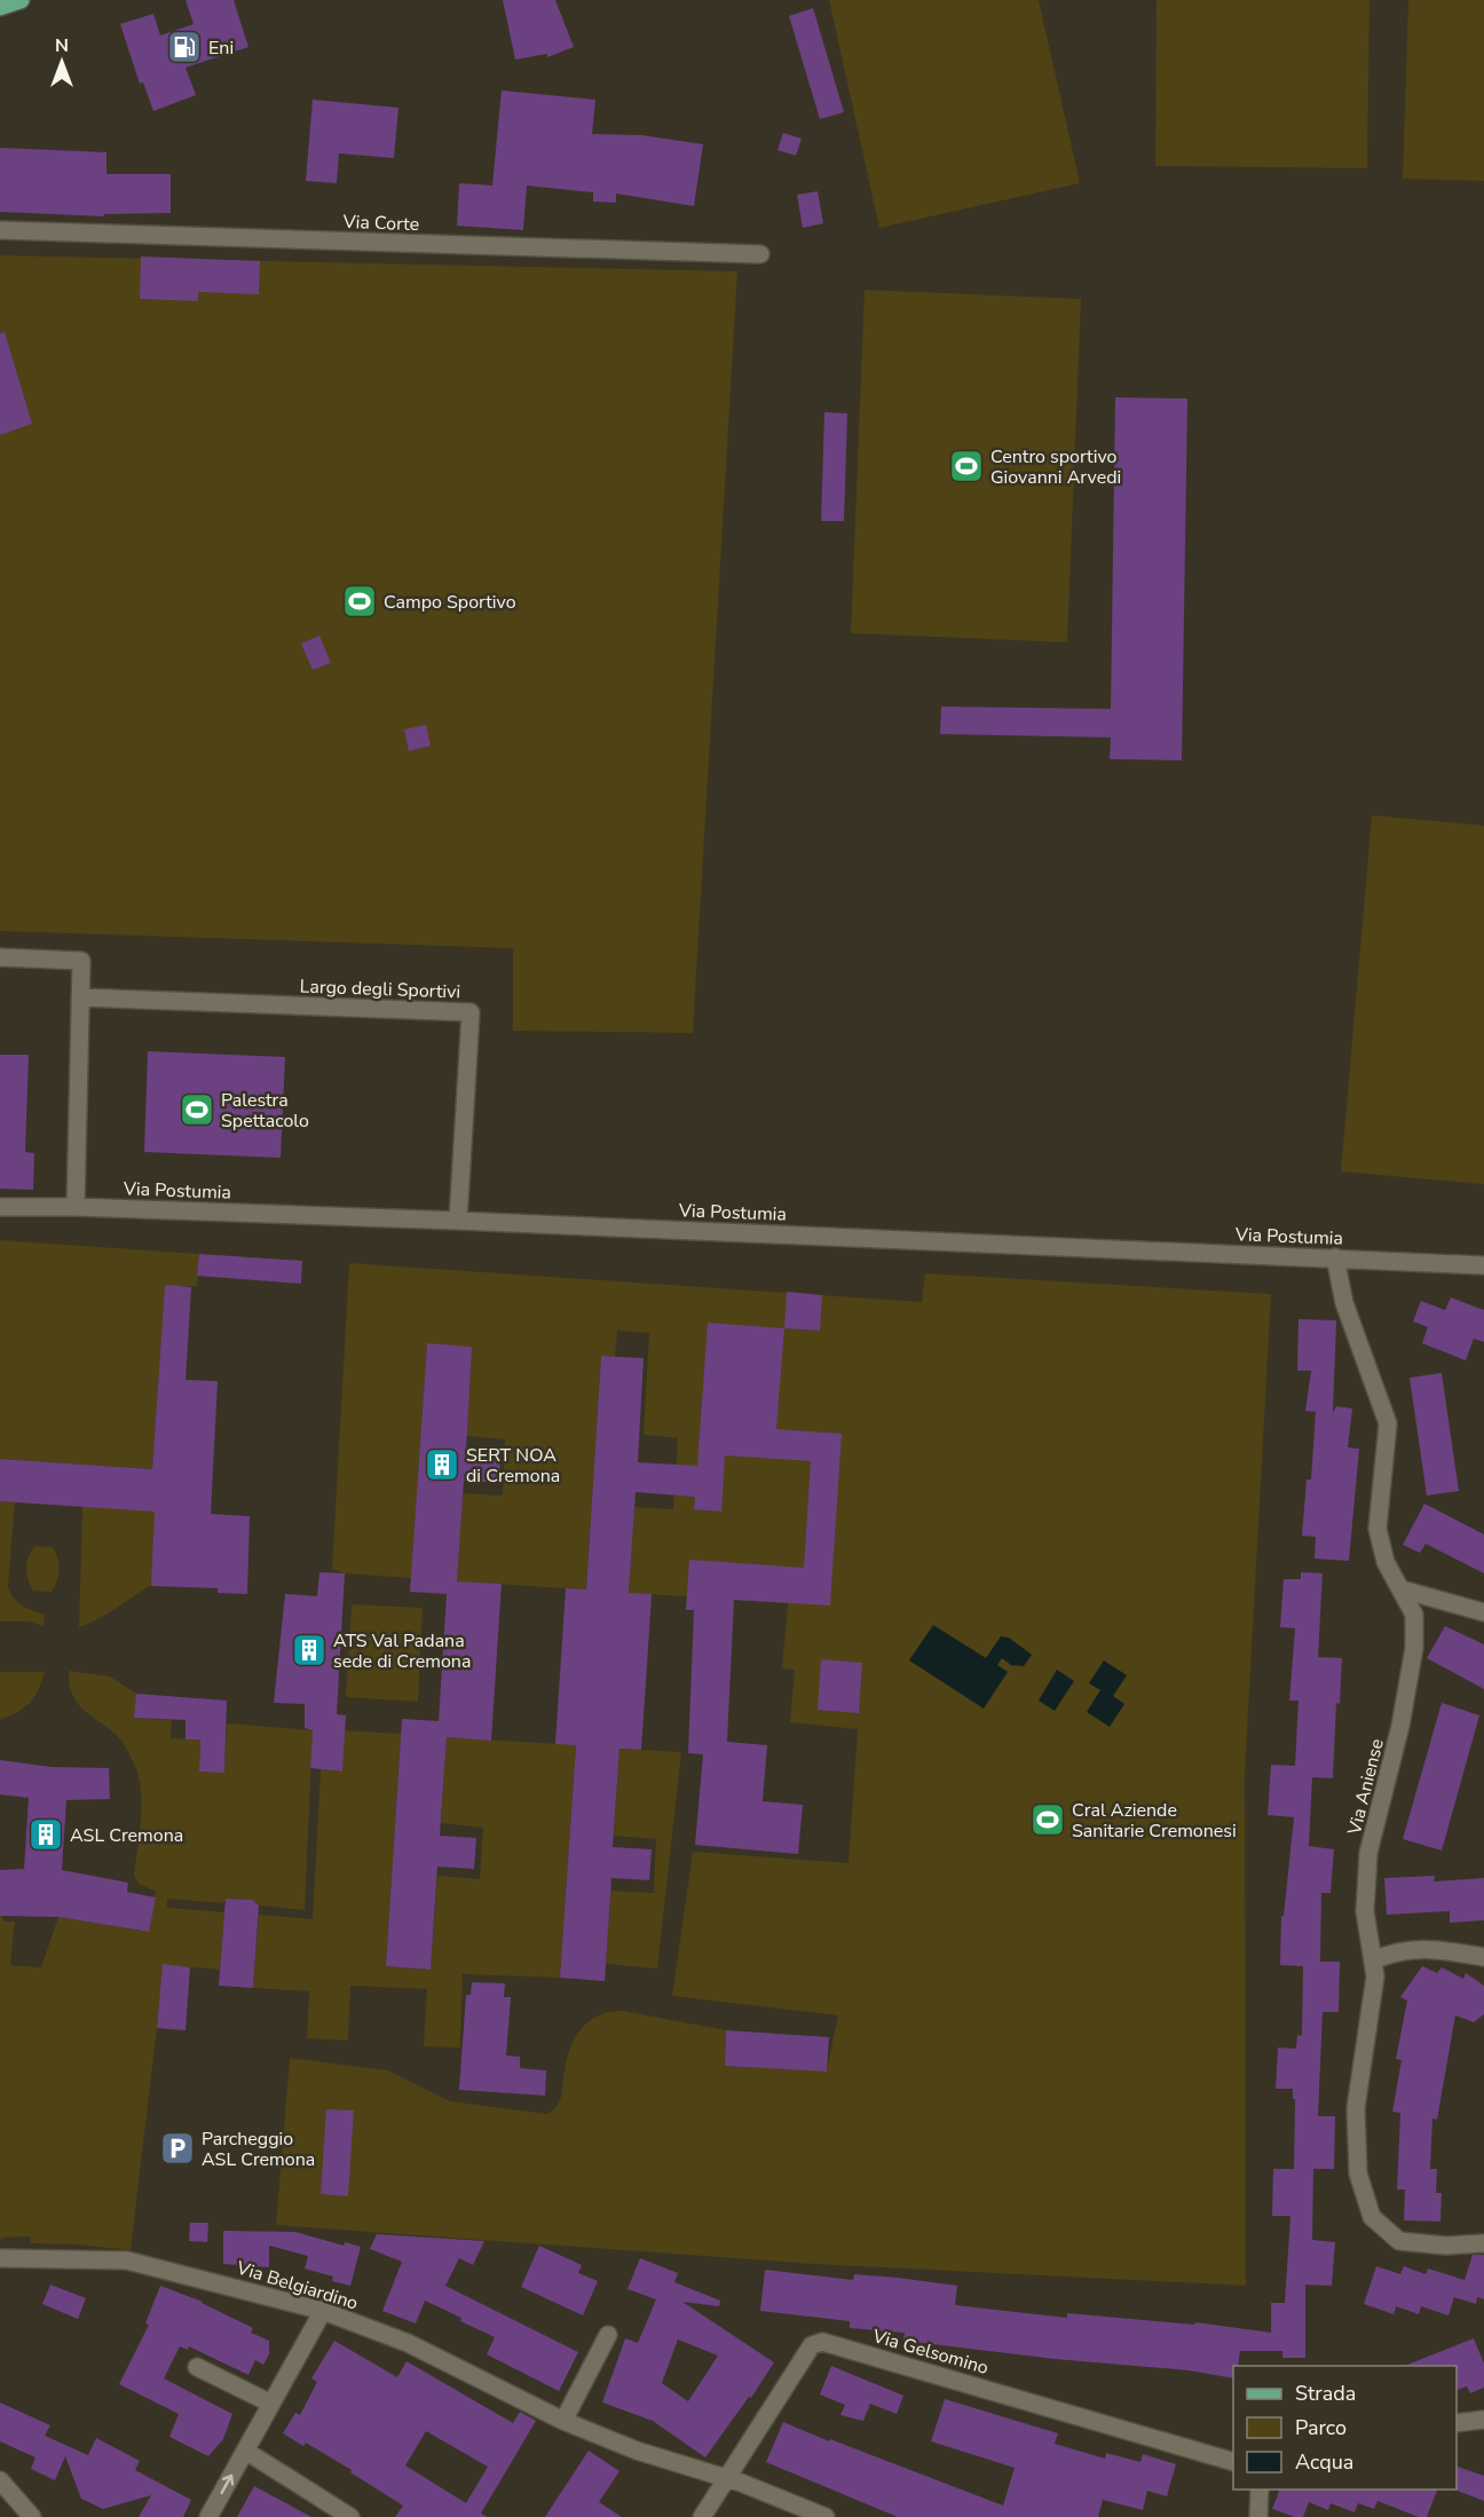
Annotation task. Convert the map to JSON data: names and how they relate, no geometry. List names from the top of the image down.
{
  "streets": {
    "street": [
      "Via Corte",
      "Largo degli Sportivi",
      "Via Postumia",
      "Via Aniense",
      "Via Belgiardino",
      "Via Gelsomino"
    ]
  },
  "crossings": [
    ["Largo degli Sportivi", "Via Postumia"],
    ["Via Postumia", "Via Aniense"],
    ["Via Belgiardino", "Via Gelsomino"]
  ],
  "places": {
    "fuel station": ["Eni"],
    "sports": [
      "Centro sportivo Giovanni Arvedi",
      "Campo Sportivo",
      "Palestra Spettacolo",
      "Cral Aziende Sanitarie Cremonesi"
    ],
    "building": ["SERT NOA di Cremona", "ATS Val Padana sede di Cremona", "ASL Cremona"],
    "parking": ["Parcheggio ASL Cremona"]
  },
  "legend": ["Strada", "Parco", "Acqua"],
  "north": "top"
}
